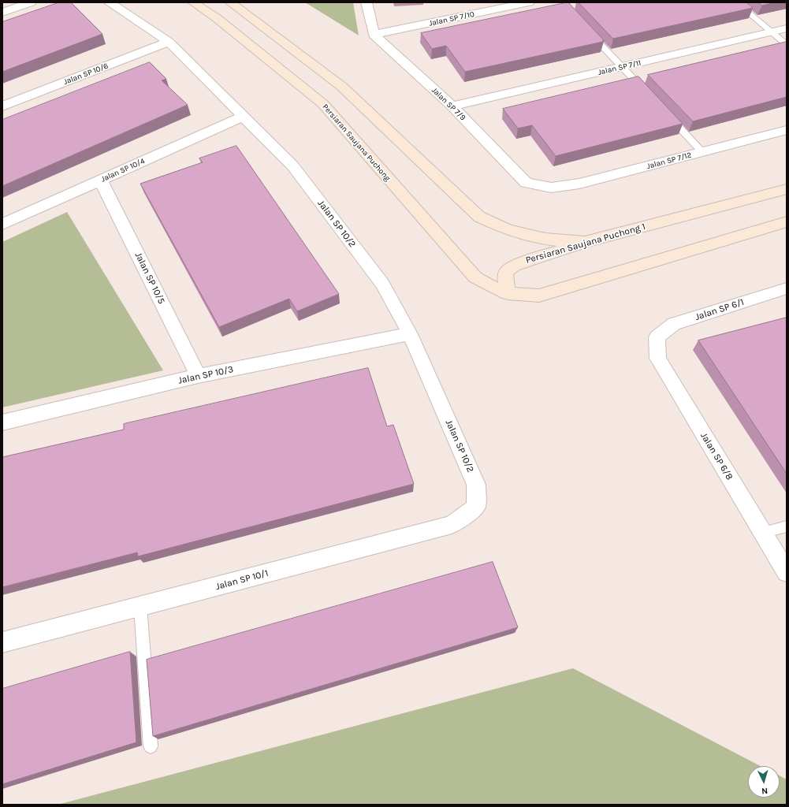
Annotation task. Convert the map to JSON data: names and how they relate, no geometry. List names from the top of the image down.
{
  "streets": {
    "street": [
      "Jalan SP 7/10",
      "Jalan SP 7/11",
      "Jalan SP 10/6",
      "Jalan SP 7/9",
      "Persiaran Saujana Puchong",
      "Jalan SP 7/12",
      "Jalan SP 10/4",
      "Jalan SP 10/2",
      "Persiaran Saujana Puchong 1",
      "Jalan SP 10/5",
      "Jalan SP 6/1",
      "Jalan SP 10/3",
      "Jalan SP 6/8",
      "Jalan SP 10/1"
    ]
  },
  "crossings": [
    ["Jalan SP 7/10", "Jalan SP 7/9"],
    ["Jalan SP 7/11", "Jalan SP 7/9"],
    ["Jalan SP 10/6", "Jalan SP 10/2"],
    ["Jalan SP 7/9", "Jalan SP 7/12"],
    ["Persiaran Saujana Puchong", "Persiaran Saujana Puchong 1"],
    ["Jalan SP 10/4", "Jalan SP 10/2"],
    ["Jalan SP 10/4", "Jalan SP 10/5"],
    ["Jalan SP 10/2", "Jalan SP 10/3"],
    ["Jalan SP 10/2", "Jalan SP 10/1"],
    ["Jalan SP 10/5", "Jalan SP 10/3"],
    ["Jalan SP 6/1", "Jalan SP 6/8"]
  ],
  "north": "bottom"
}
